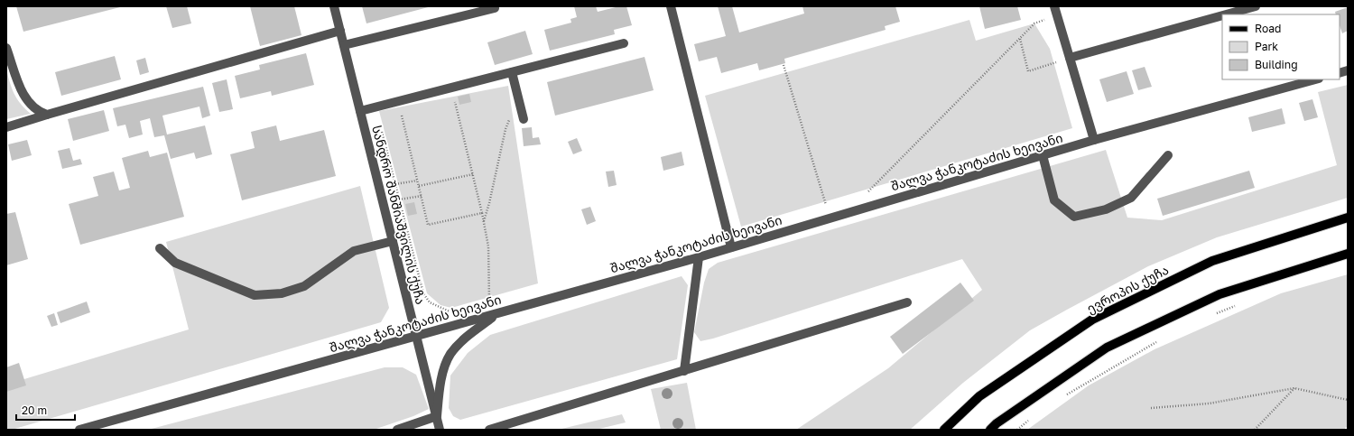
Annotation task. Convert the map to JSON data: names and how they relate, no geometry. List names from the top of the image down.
{
  "streets": {
    "main road": ["ევროპის ქუჩა"],
    "street": ["შალვა ჭანკოტაძის ხეივანი", "სანდრო შანშიაშვილის ქუჩა"]
  },
  "crossings": [
    ["შალვა ჭანკოტაძის ხეივანი", "სანდრო შანშიაშვილის ქუჩა"]
  ],
  "legend": ["Road", "Park", "Building"],
  "scale_bar": "20 m"
}
